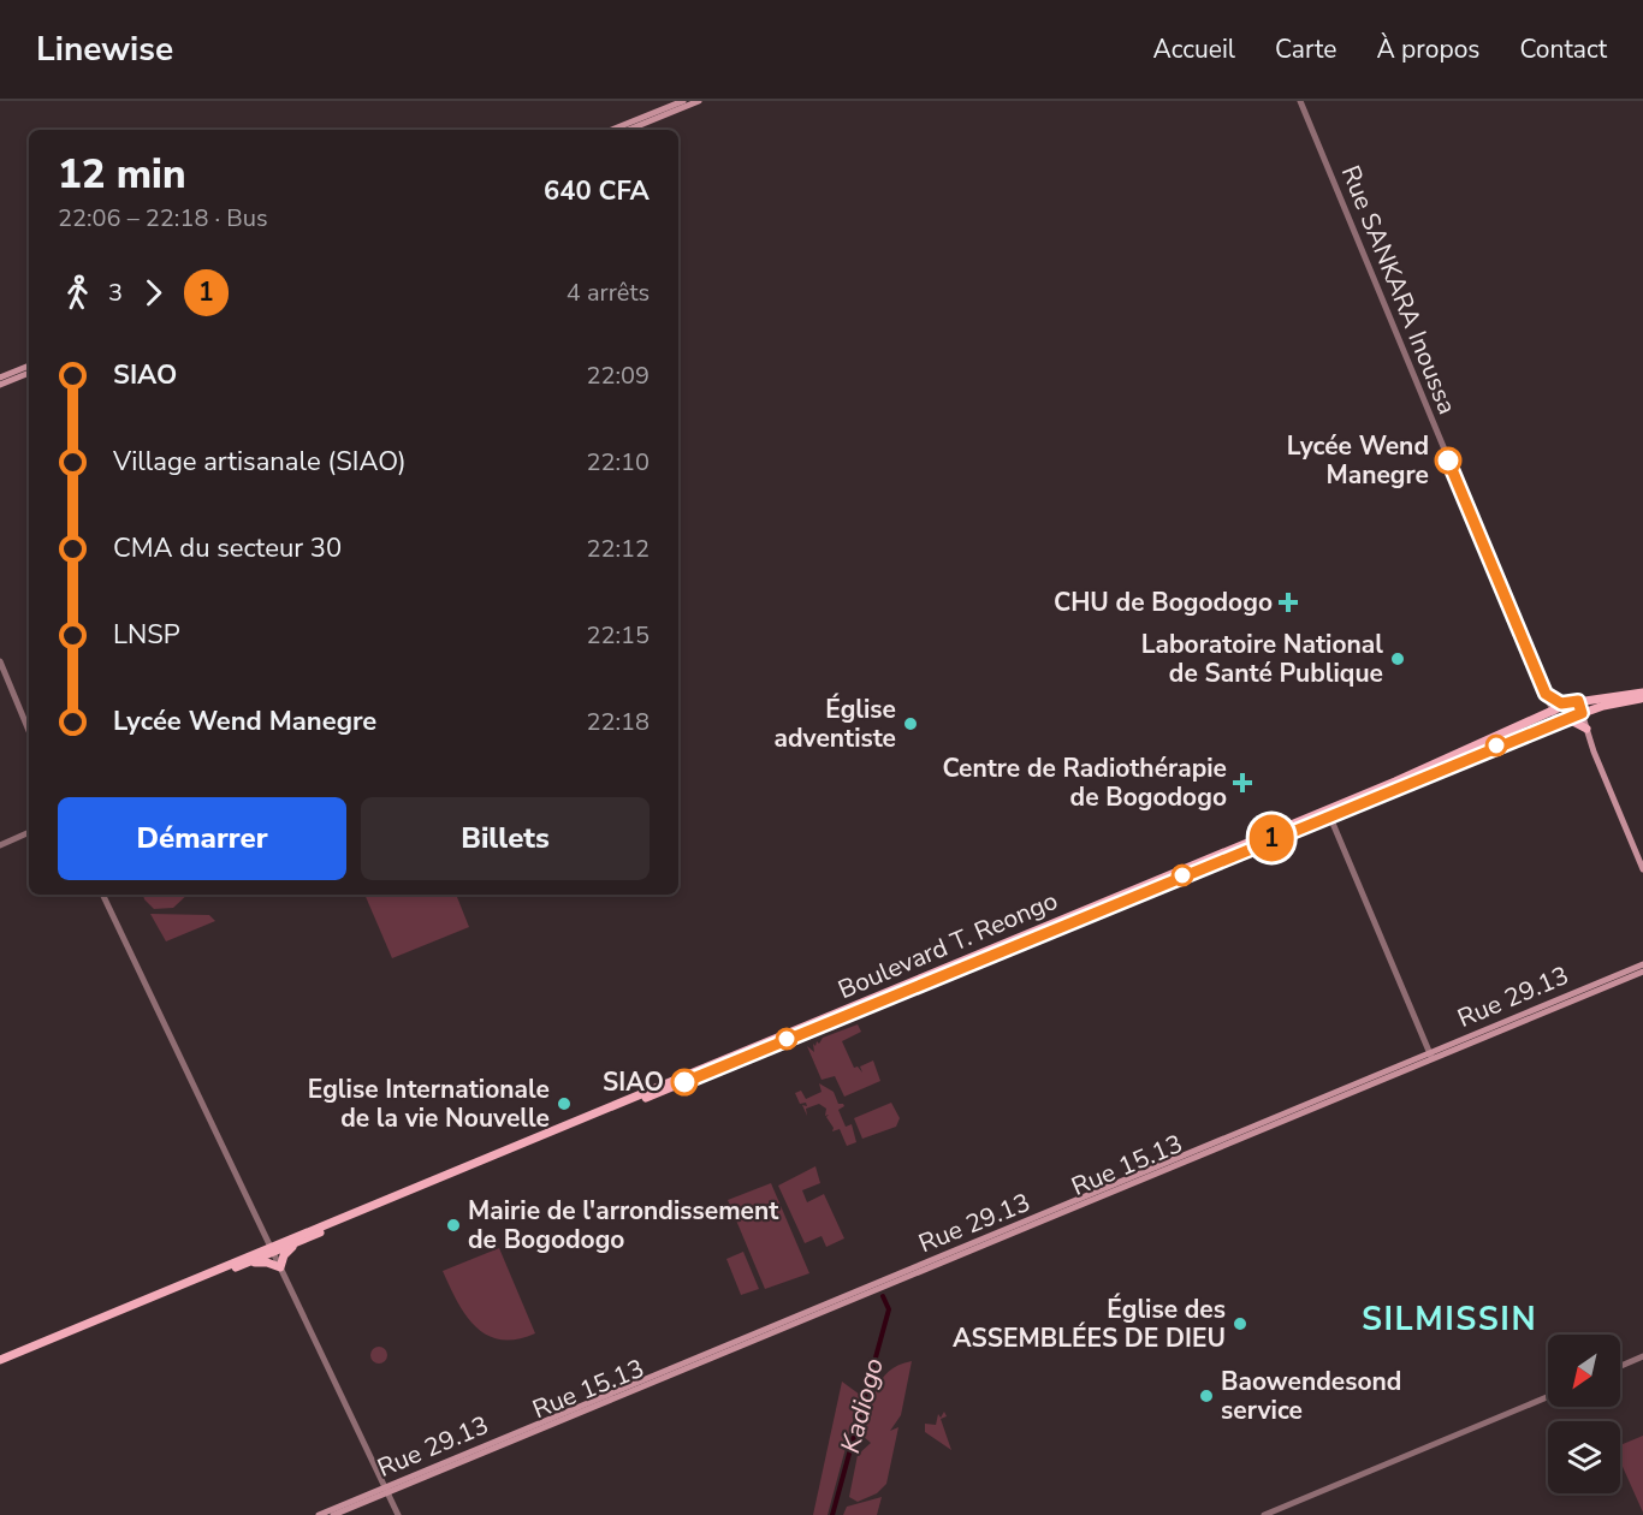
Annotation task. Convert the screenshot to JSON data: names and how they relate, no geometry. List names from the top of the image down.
{
  "streets": {
    "main road": ["Boulevard T. Reongo", "Rue 29.13", "Rue 15.13"],
    "street": ["Rue SANKARA Inoussa"]
  },
  "crossings": [
    ["Rue SANKARA Inoussa", "Boulevard T. Reongo"],
    ["Rue 29.13", "Rue 15.13"]
  ],
  "districts": ["SILMISSIN"],
  "water": ["Kadiogo"],
  "places": {
    "other": [
      "Lycée Wend Manegre",
      "Laboratoire National de Santé Publique",
      "Église adventiste",
      "SIAO",
      "Eglise Internationale de la vie Nouvelle",
      "Mairie de l'arrondissement de Bogodogo",
      "Église des ASSEMBLÉES DE DIEU",
      "Baowendesond service"
    ],
    "health": ["CHU de Bogodogo", "Centre de Radiothérapie de Bogodogo"]
  },
  "lines": ["bus line 1"],
  "north": "bottom left",
  "page": {
    "header": "Linewise",
    "nav": [
      "Accueil",
      "Carte",
      "À propos",
      "Contact"
    ],
    "on_map": "1",
    "heading": ["12 min", "22:06 – 22:18 · Bus", "640 CFA"],
    "legs": ["3", "1", "4 arrêts"],
    "list": [
      {
        "name": "SIAO",
        "value": "22:09"
      },
      {
        "name": "Village artisanale (SIAO)",
        "value": "22:10"
      },
      {
        "name": "CMA du secteur 30",
        "value": "22:12"
      },
      {
        "name": "LNSP",
        "value": "22:15"
      },
      {
        "name": "Lycée Wend Manegre",
        "value": "22:18"
      }
    ],
    "buttons": ["Démarrer", "Billets"]
  }
}
